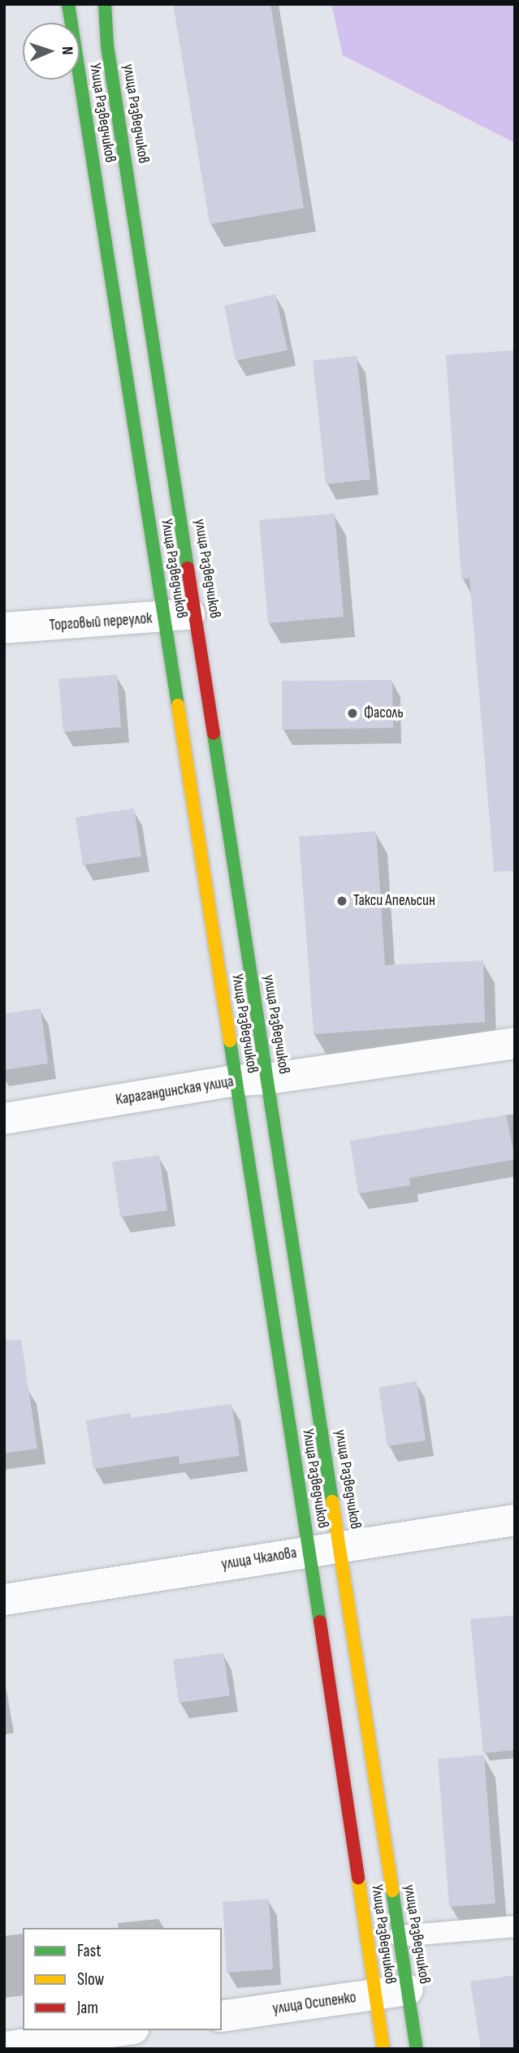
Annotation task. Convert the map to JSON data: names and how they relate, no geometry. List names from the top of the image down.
{
  "streets": {
    "main road": ["Улица Разведчиков", "улица Разведчиков"],
    "street": [
      "Торговый переулок",
      "Карагандинская улица",
      "улица Чкалова",
      "улица Осипенко"
    ]
  },
  "crossings": [
    ["Улица Разведчиков", "Торговый переулок"],
    ["Улица Разведчиков", "Карагандинская улица"],
    ["Улица Разведчиков", "улица Чкалова"],
    ["Улица Разведчиков", "улица Осипенко"],
    ["улица Разведчиков", "Торговый переулок"],
    ["улица Разведчиков", "Карагандинская улица"],
    ["улица Разведчиков", "улица Чкалова"],
    ["улица Разведчиков", "улица Осипенко"]
  ],
  "places": ["Фасоль", "Такси Апельсин"],
  "legend": ["Fast", "Slow", "Jam"],
  "north": "right"
}
